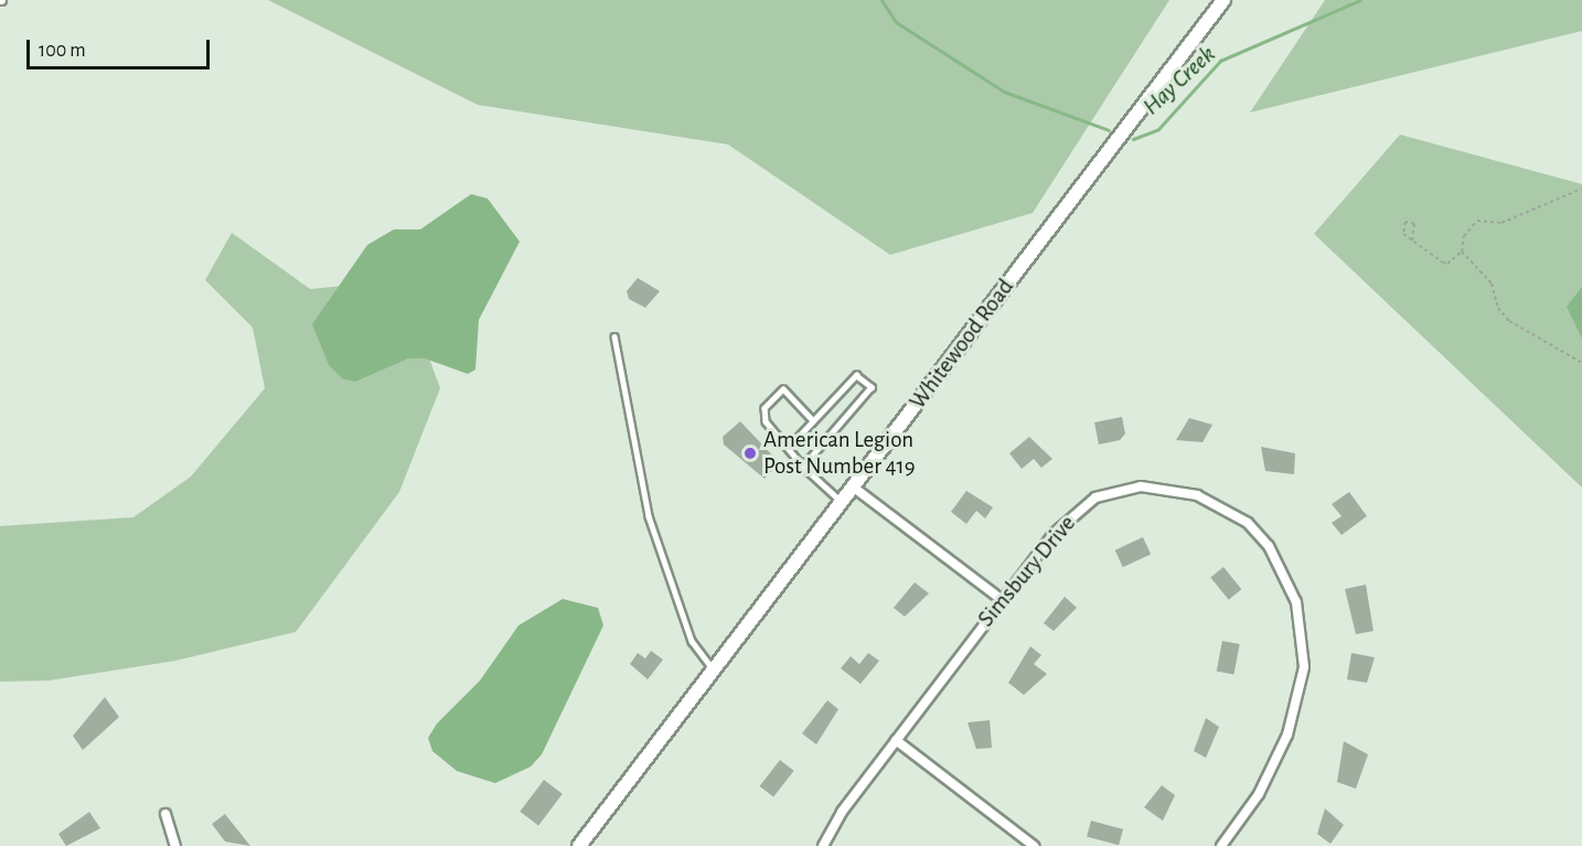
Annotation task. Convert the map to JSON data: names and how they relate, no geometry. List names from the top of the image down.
{
  "streets": {
    "street": ["Whitewood Road", "Simsbury Drive"]
  },
  "water": ["Hay Creek"],
  "places": ["American Legion Post Number 419"],
  "scale_bar": "100 m"
}
